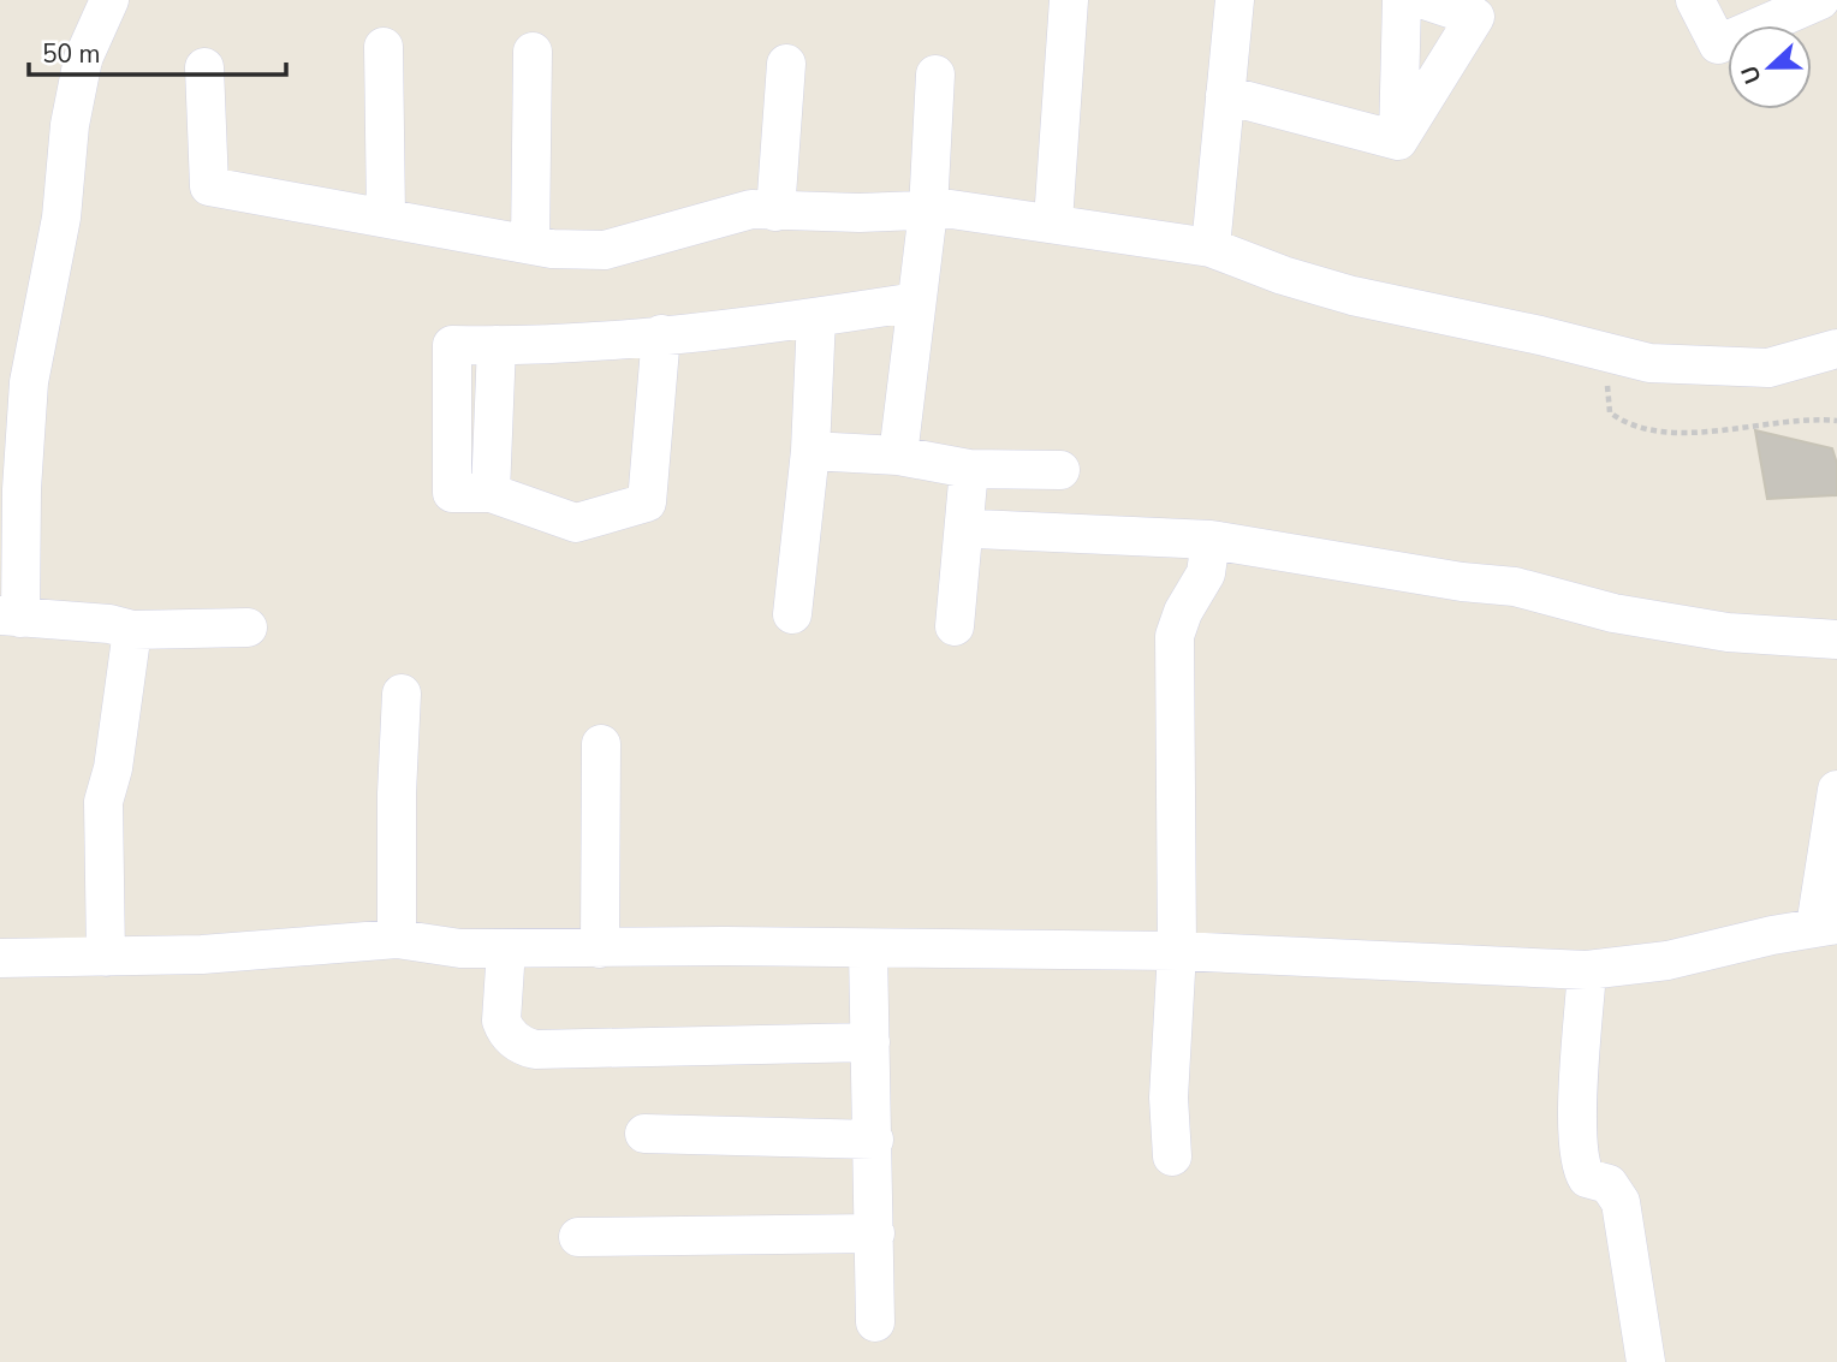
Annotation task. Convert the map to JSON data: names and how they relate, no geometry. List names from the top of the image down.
{
  "scale_bar": "50 m",
  "north": "left"
}
